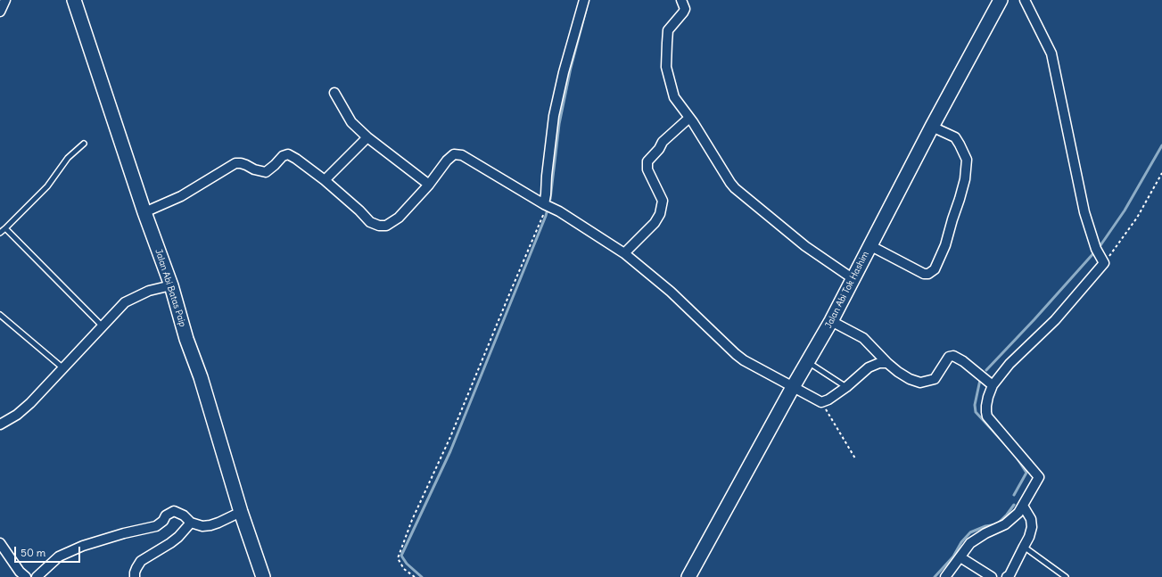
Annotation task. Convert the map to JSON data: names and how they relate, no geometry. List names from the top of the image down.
{
  "streets": {
    "main road": ["Jalan Abi Batas Paip", "Jalan Abi Tok Hashim"]
  },
  "scale_bar": "50 m"
}
